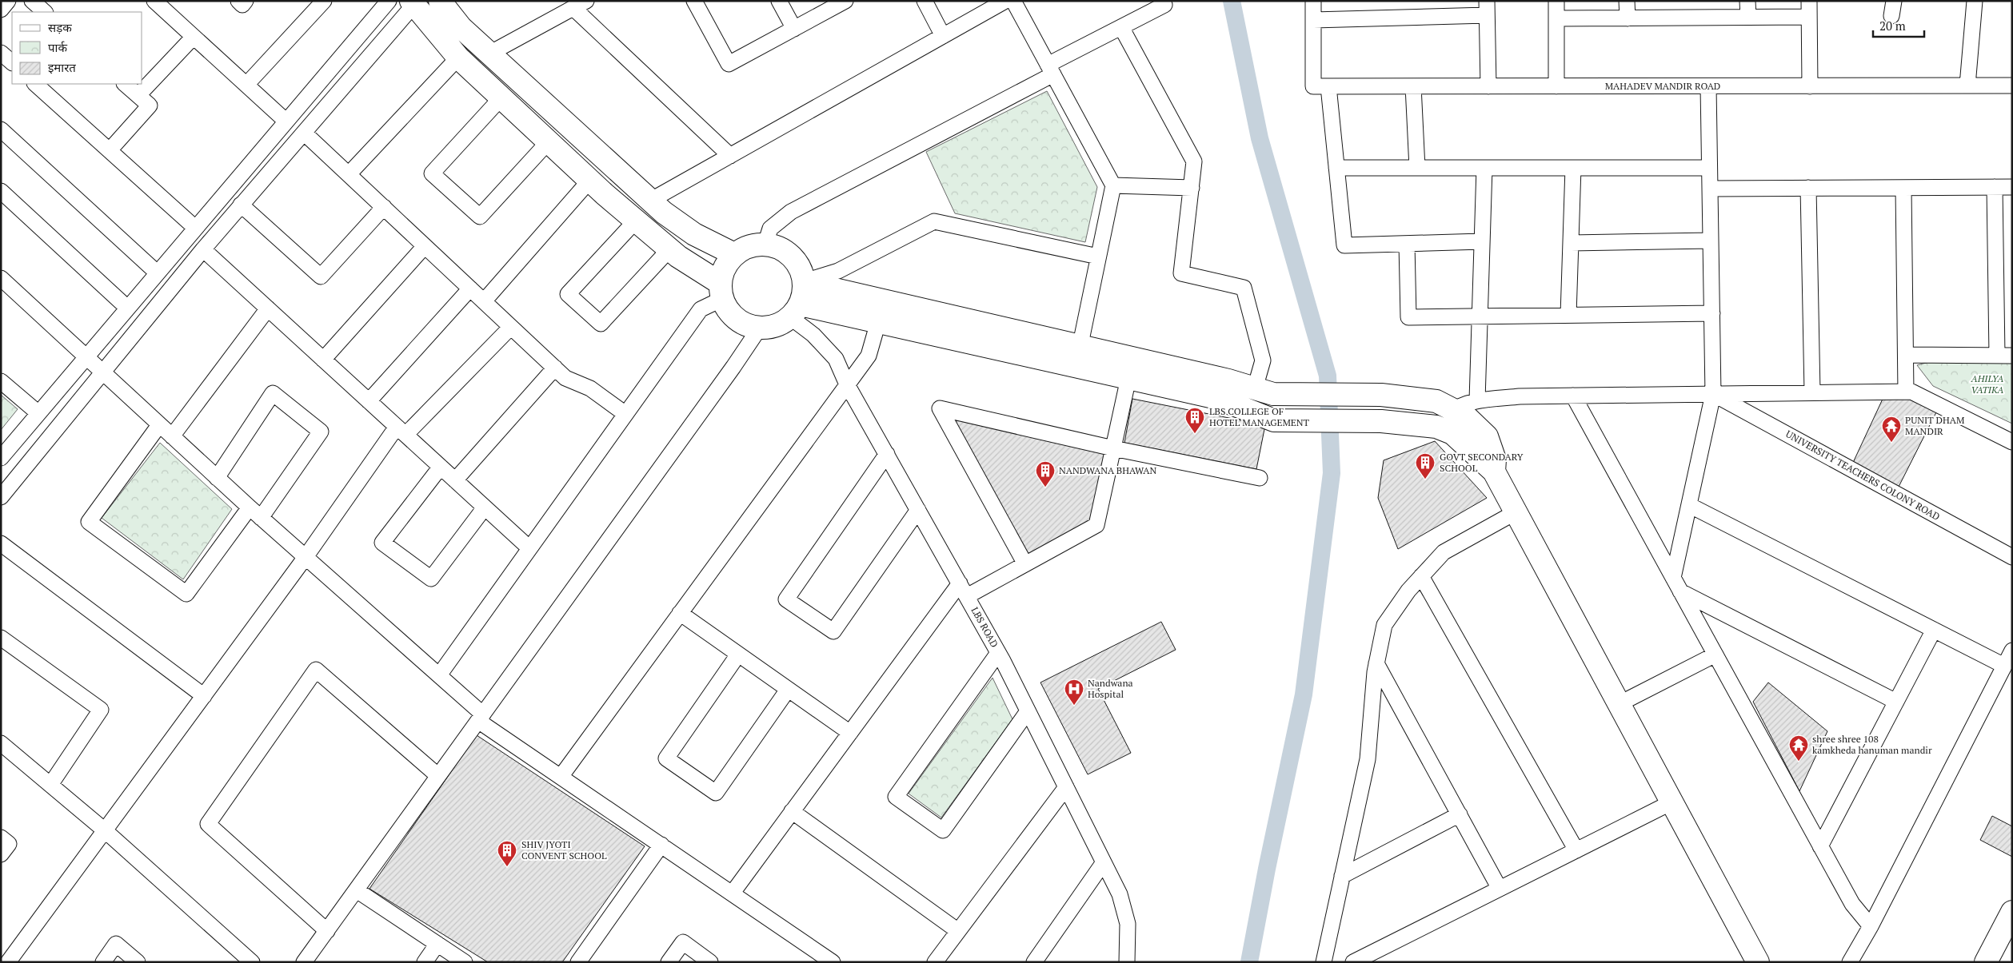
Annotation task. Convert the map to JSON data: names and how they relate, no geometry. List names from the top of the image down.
{
  "streets": {
    "street": ["MAHADEV MANDIR ROAD", "UNIVERSITY TEACHERS COLONY ROAD", "LBS ROAD"]
  },
  "parks": ["AHILYA VATIKA"],
  "places": {
    "building": [
      "LBS COLLEGE OF HOTEL MANAGEMENT",
      "GOVT SECONDARY SCHOOL",
      "NANDWANA BHAWAN",
      "SHIV JYOTI CONVENT SCHOOL"
    ],
    "temple": ["PUNIT DHAM MANDIR", "shree shree 108 kamkheda hanuman mandir"],
    "hospital": ["Nandwana Hospital"]
  },
  "legend": ["सड़क", "पार्क", "इमारत"],
  "scale_bar": "20 m"
}
